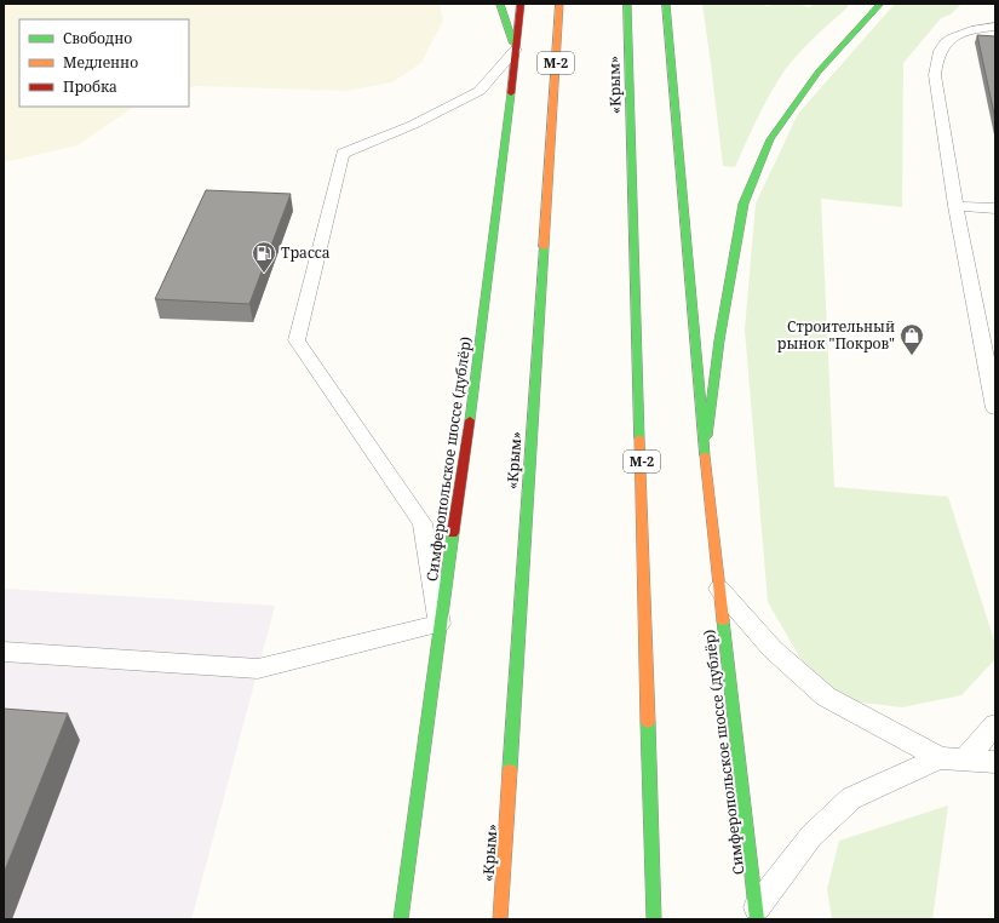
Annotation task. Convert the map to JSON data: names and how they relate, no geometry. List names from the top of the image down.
{
  "streets": {
    "main road": ["М-2", "«Крым»", "Симферопольское шоссе (дублёр)"]
  },
  "places": {
    "fuel station": ["Трасса"],
    "shop": ["Строительный рынок \"Покров\""]
  },
  "legend": ["Свободно", "Медленно", "Пробка"]
}
